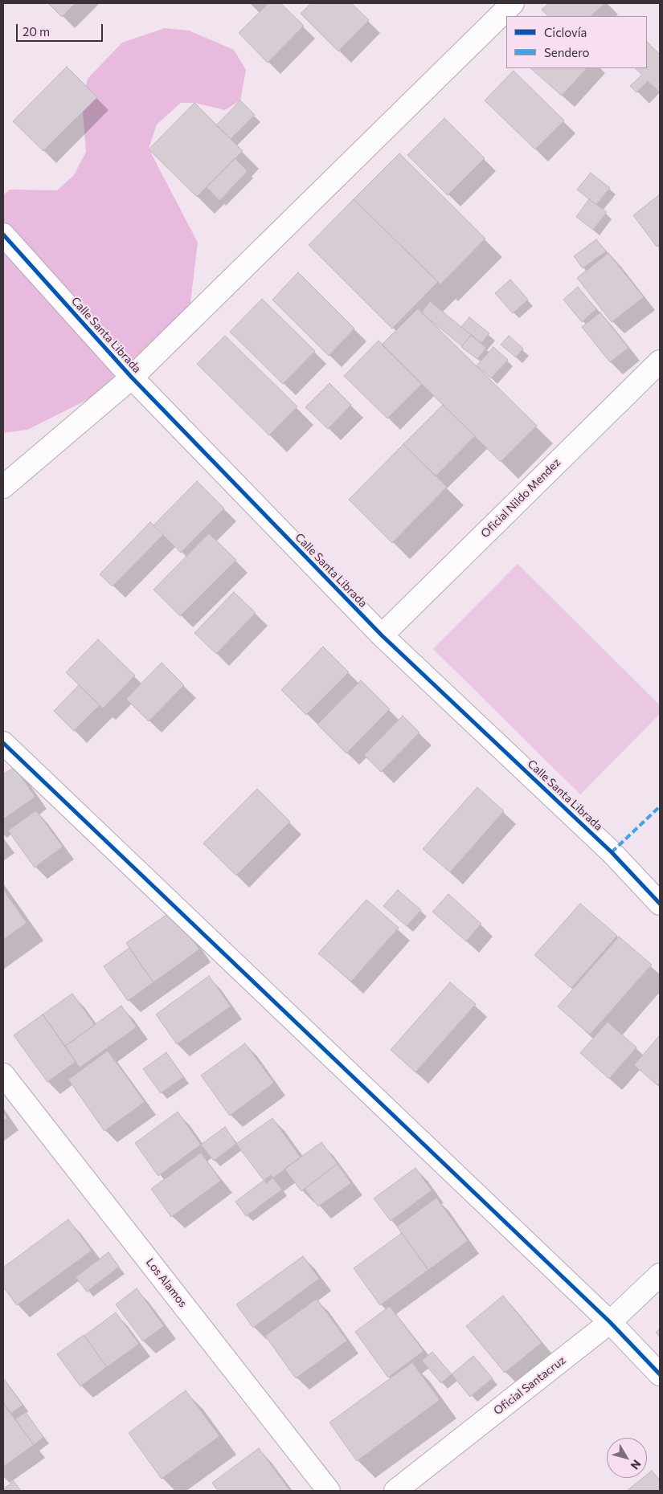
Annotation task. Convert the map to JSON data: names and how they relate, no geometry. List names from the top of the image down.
{
  "streets": {
    "street": [
      "Calle Santa Librada",
      "Oficial Nildo Mendez",
      "Los Alamos",
      "Oficial Santacruz"
    ]
  },
  "crossings": [
    ["Calle Santa Librada", "Oficial Nildo Mendez"]
  ],
  "legend": ["Ciclovía", "Sendero"],
  "scale_bar": "20 m",
  "north": "bottom right"
}
